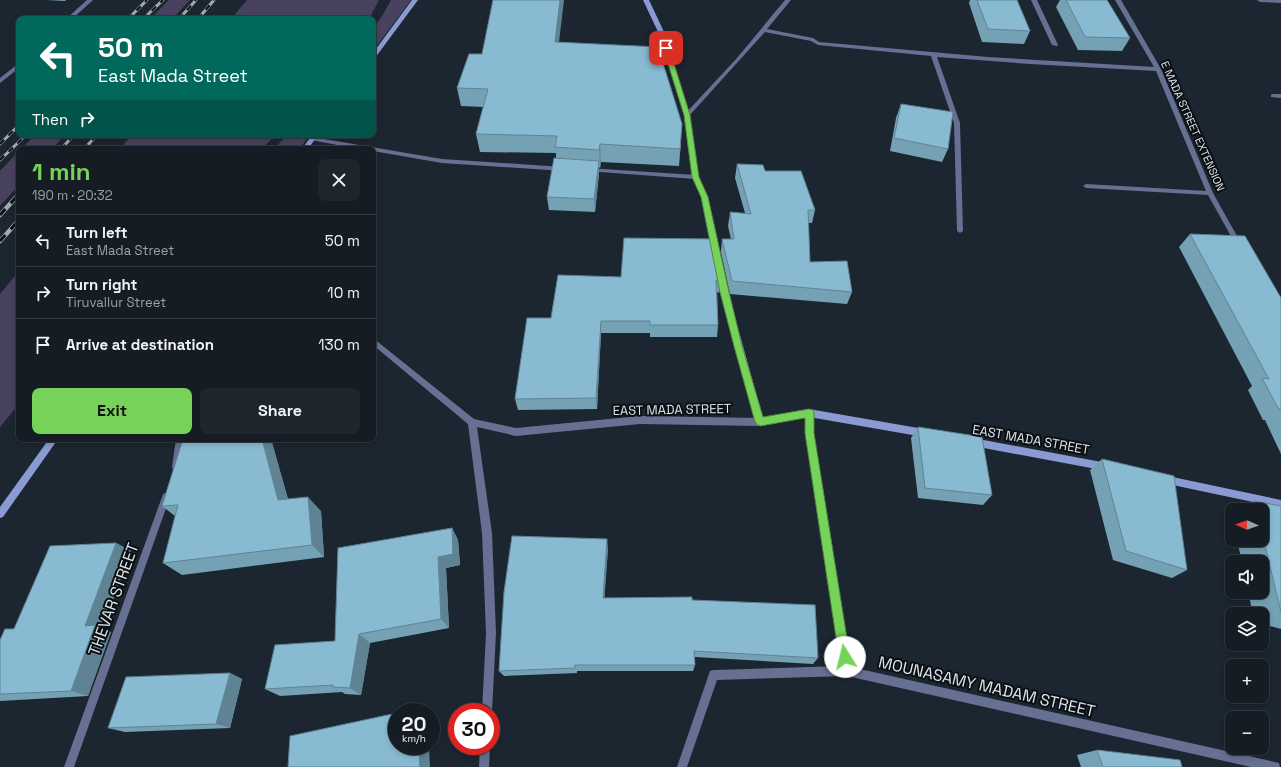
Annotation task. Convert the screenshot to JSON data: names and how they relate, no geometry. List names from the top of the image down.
{
  "streets": {
    "street": [
      "E MADA STREET EXTENSION",
      "EAST MADA STREET",
      "THEVAR STREET",
      "MOUNASAMY MADAM STREET"
    ]
  },
  "north": "left",
  "page": {
    "turn": ["50 m", "East Mada Street"],
    "then": "Then",
    "heading": ["1 min", "190 m · 20:32"],
    "list": [
      {
        "name": "Turn left",
        "note": "East Mada Street",
        "value": "50 m"
      },
      {
        "name": "Turn right",
        "note": "Tiruvallur Street",
        "value": "10 m"
      },
      {
        "name": "Arrive at destination",
        "value": "130 m"
      }
    ],
    "buttons": ["Exit", "Share"],
    "map_buttons": ["+", "−"],
    "speed": "20 km/h",
    "limit": "30"
  }
}
